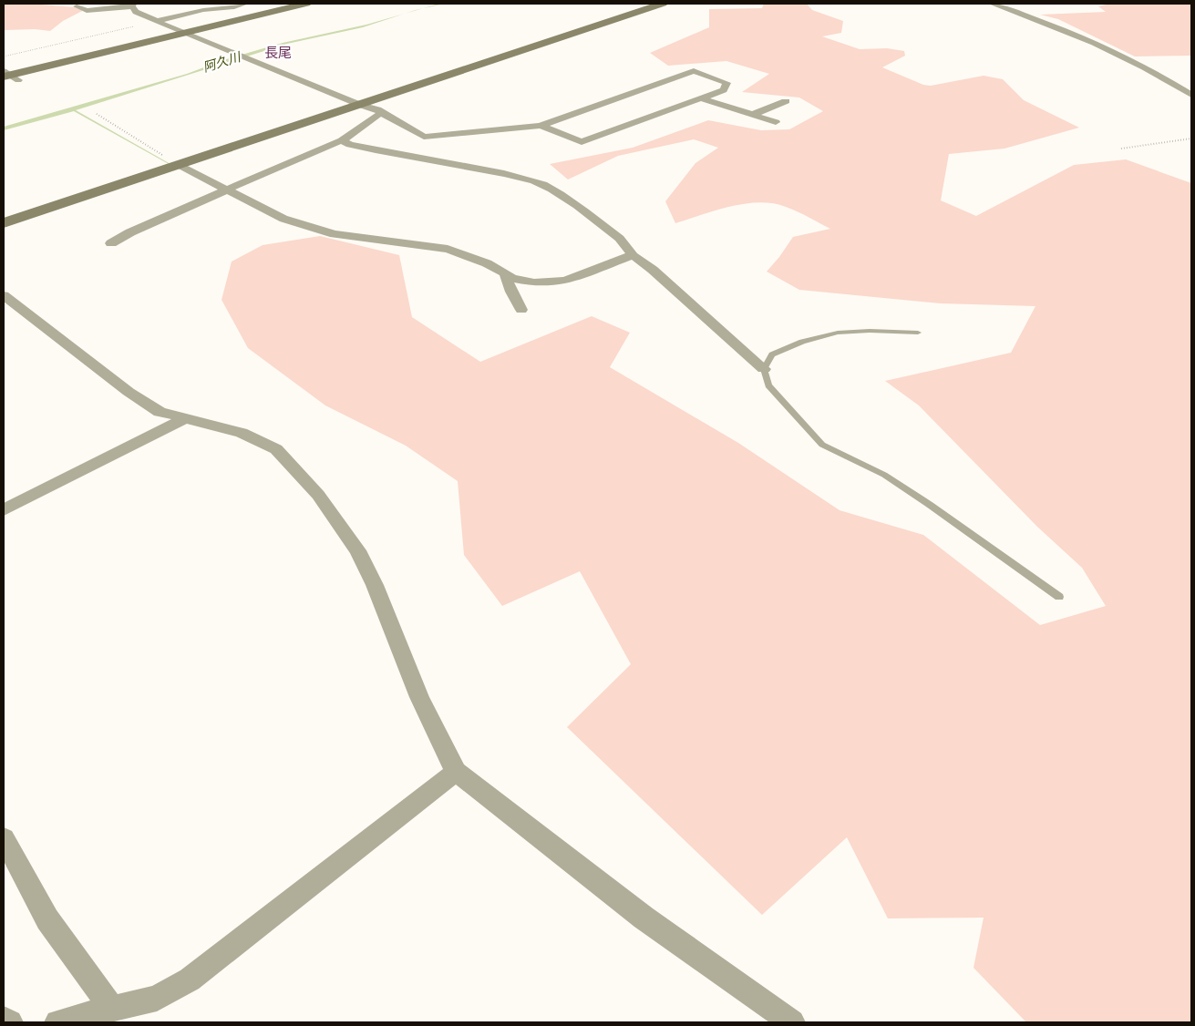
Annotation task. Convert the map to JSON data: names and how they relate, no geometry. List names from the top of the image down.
{
  "districts": ["長尾"],
  "water": ["阿久川"]
}
